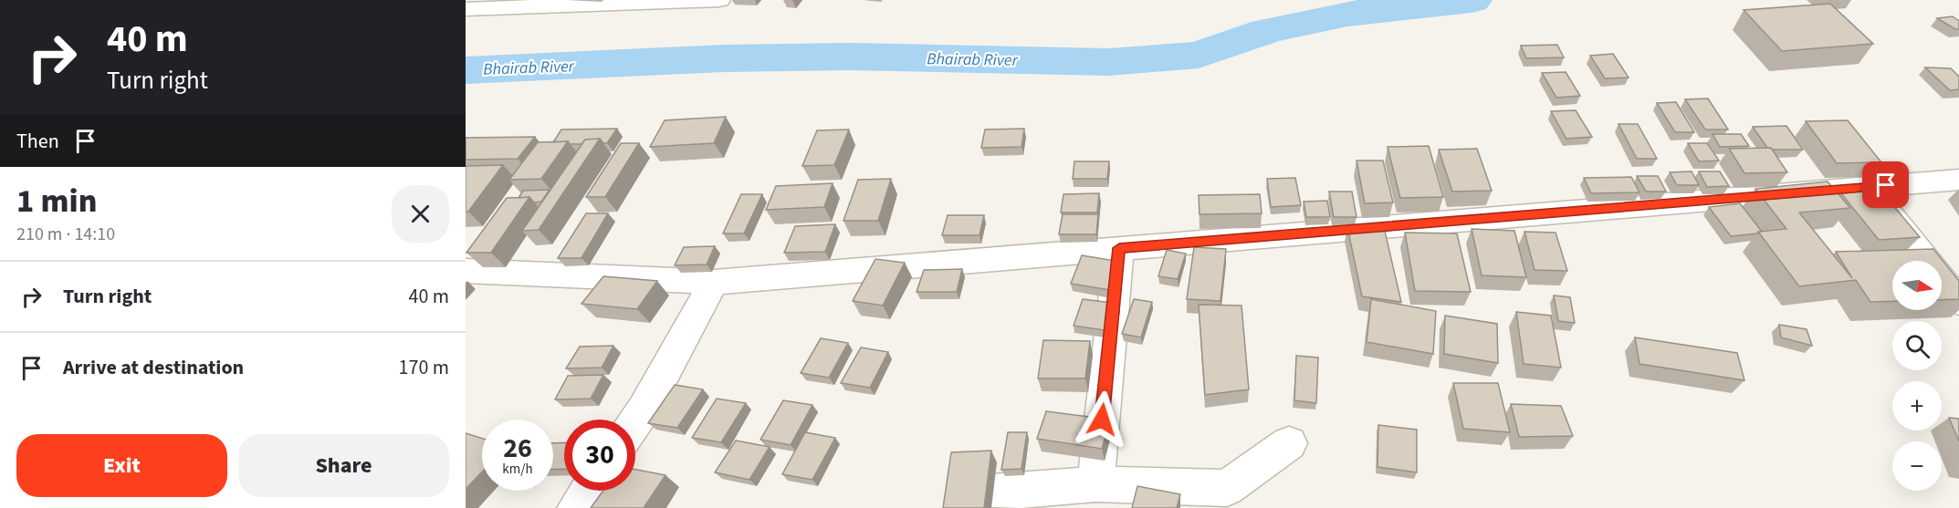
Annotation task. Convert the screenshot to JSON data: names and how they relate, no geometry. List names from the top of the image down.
{
  "water": ["Bhairab River"],
  "north": "right",
  "page": {
    "turn": ["40 m", "Turn right"],
    "then": "Then",
    "heading": ["1 min", "210 m · 14:10"],
    "list": [
      {
        "name": "Turn right",
        "value": "40 m"
      },
      {
        "name": "Arrive at destination",
        "value": "170 m"
      }
    ],
    "map_buttons": ["+", "−"],
    "speed": "26 km/h",
    "limit": "30",
    "buttons": ["Exit", "Share"]
  }
}
